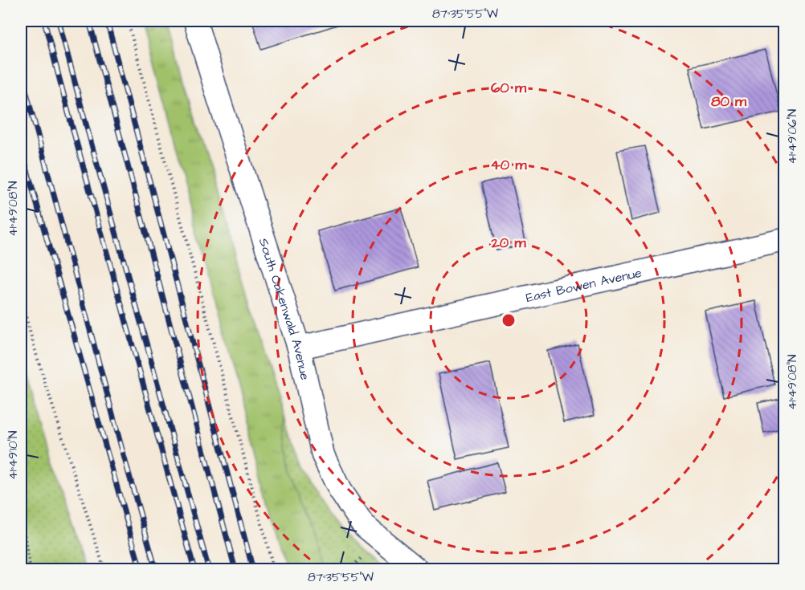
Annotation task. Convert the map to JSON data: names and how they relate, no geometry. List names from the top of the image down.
{
  "streets": {
    "street": ["East Bowen Avenue", "South Oakenwald Avenue"]
  },
  "crossings": [
    ["East Bowen Avenue", "South Oakenwald Avenue"]
  ],
  "coordinates": [
    "87°35'55\"W",
    "41°49'06\"N",
    "41°49'08\"N",
    "41°49'10\"N"
  ],
  "rings": [
    "60 m",
    "80 m",
    "40 m",
    "20 m"
  ]
}
